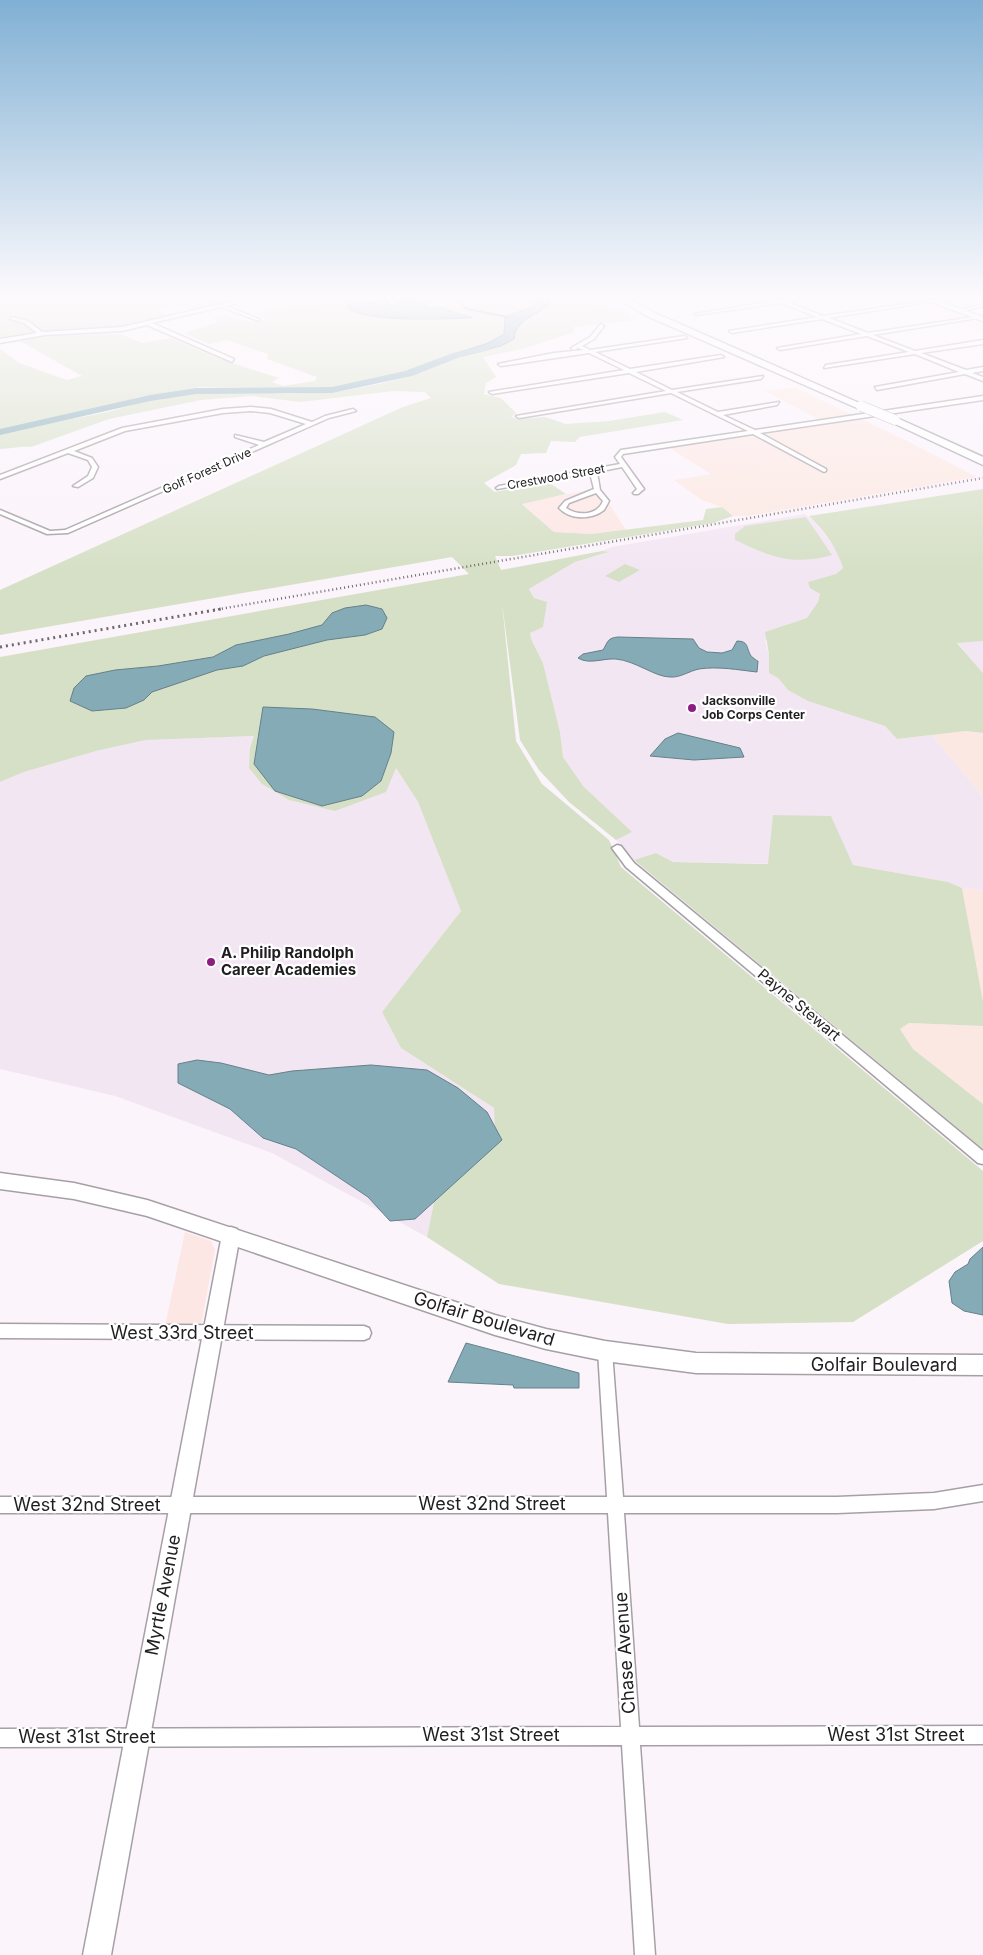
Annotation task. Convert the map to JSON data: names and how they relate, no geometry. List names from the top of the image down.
{
  "streets": {
    "main road": ["Golfair Boulevard"],
    "street": [
      "Golf Forest Drive",
      "Crestwood Street",
      "Payne Stewart",
      "West 33rd Street",
      "West 32nd Street",
      "Myrtle Avenue",
      "Chase Avenue",
      "West 31st Street"
    ]
  },
  "crossings": [
    ["Golfair Boulevard", "Myrtle Avenue"],
    ["Golfair Boulevard", "Chase Avenue"],
    ["West 33rd Street", "Myrtle Avenue"],
    ["West 32nd Street", "Myrtle Avenue"],
    ["West 32nd Street", "Chase Avenue"],
    ["Myrtle Avenue", "West 31st Street"],
    ["Chase Avenue", "West 31st Street"]
  ],
  "places": ["Jacksonville Job Corps Center", "A. Philip Randolph Career Academies"]
}
